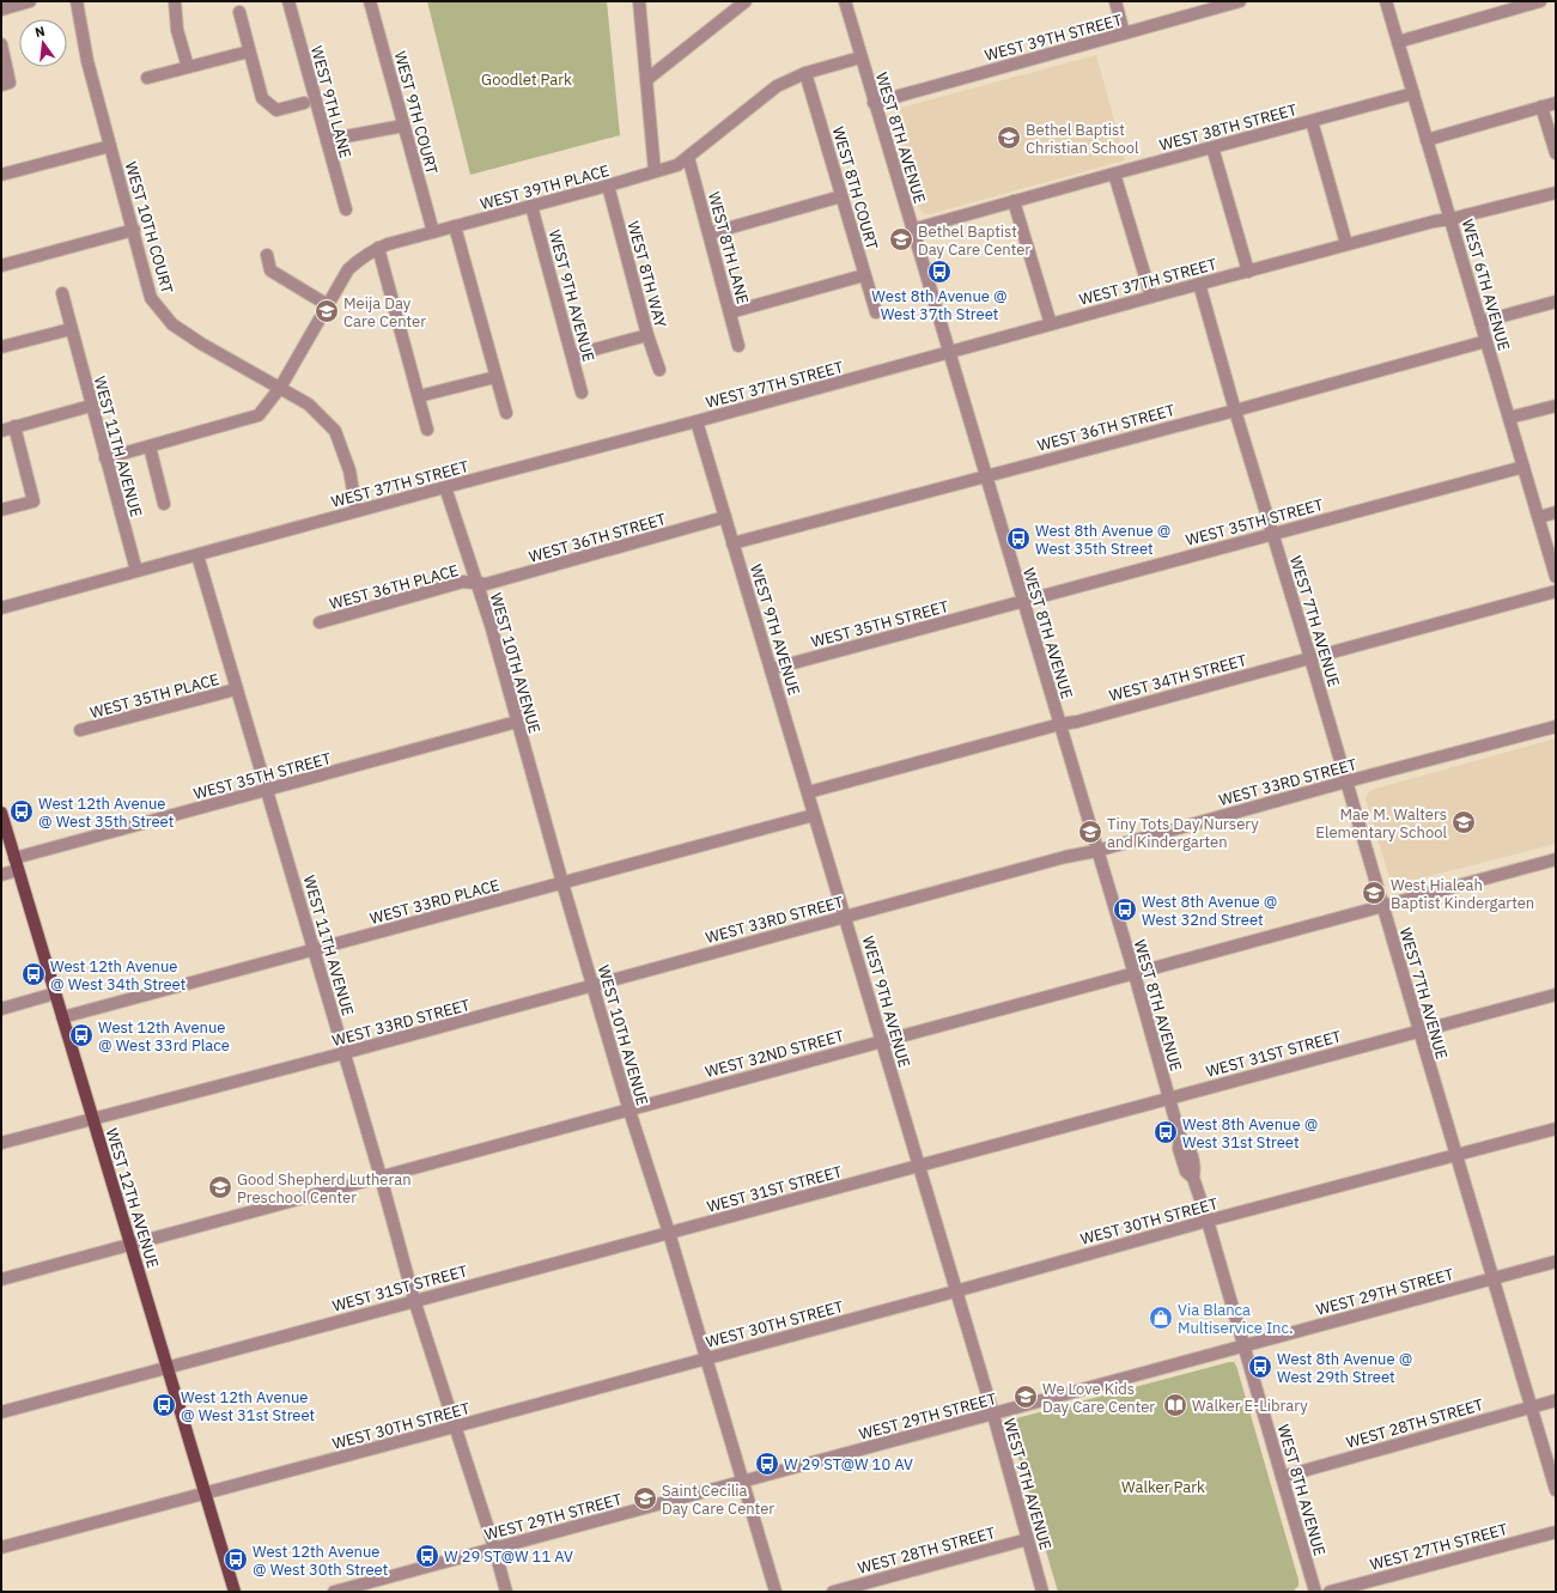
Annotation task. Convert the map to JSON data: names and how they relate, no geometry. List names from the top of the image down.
{
  "streets": {
    "main road": ["WEST 12TH AVENUE"],
    "street": [
      "WEST 39TH STREET",
      "WEST 9TH LANE",
      "WEST 9TH COURT",
      "WEST 38TH STREET",
      "WEST 8TH AVENUE",
      "WEST 39TH PLACE",
      "WEST 8TH COURT",
      "WEST 10TH COURT",
      "WEST 8TH LANE",
      "WEST 8TH WAY",
      "WEST 37TH STREET",
      "WEST 6TH AVENUE",
      "WEST 9TH AVENUE",
      "WEST 36TH STREET",
      "WEST 11TH AVENUE",
      "WEST 35TH STREET",
      "WEST 36TH PLACE",
      "WEST 7TH AVENUE",
      "WEST 10TH AVENUE",
      "WEST 34TH STREET",
      "WEST 35TH PLACE",
      "WEST 33RD STREET",
      "WEST 33RD PLACE",
      "WEST 32ND STREET",
      "WEST 31ST STREET",
      "WEST 30TH STREET",
      "WEST 29TH STREET",
      "WEST 28TH STREET",
      "WEST 27TH STREET"
    ]
  },
  "crossings": [
    ["WEST 39TH STREET", "WEST 8TH AVENUE"],
    ["WEST 9TH COURT", "WEST 39TH PLACE"],
    ["WEST 38TH STREET", "WEST 8TH AVENUE"],
    ["WEST 38TH STREET", "WEST 6TH AVENUE"],
    ["WEST 8TH AVENUE", "WEST 39TH PLACE"],
    ["WEST 8TH AVENUE", "WEST 37TH STREET"],
    ["WEST 8TH AVENUE", "WEST 36TH STREET"],
    ["WEST 8TH AVENUE", "WEST 35TH STREET"],
    ["WEST 8TH AVENUE", "WEST 34TH STREET"],
    ["WEST 8TH AVENUE", "WEST 33RD STREET"],
    ["WEST 8TH AVENUE", "WEST 32ND STREET"],
    ["WEST 8TH AVENUE", "WEST 31ST STREET"],
    ["WEST 8TH AVENUE", "WEST 30TH STREET"],
    ["WEST 8TH AVENUE", "WEST 29TH STREET"],
    ["WEST 8TH AVENUE", "WEST 28TH STREET"],
    ["WEST 39TH PLACE", "WEST 8TH COURT"],
    ["WEST 39TH PLACE", "WEST 10TH COURT"],
    ["WEST 39TH PLACE", "WEST 8TH LANE"],
    ["WEST 39TH PLACE", "WEST 8TH WAY"],
    ["WEST 39TH PLACE", "WEST 9TH AVENUE"],
    ["WEST 10TH COURT", "WEST 37TH STREET"],
    ["WEST 37TH STREET", "WEST 6TH AVENUE"],
    ["WEST 37TH STREET", "WEST 9TH AVENUE"],
    ["WEST 37TH STREET", "WEST 11TH AVENUE"],
    ["WEST 37TH STREET", "WEST 7TH AVENUE"],
    ["WEST 37TH STREET", "WEST 10TH AVENUE"],
    ["WEST 6TH AVENUE", "WEST 36TH STREET"],
    ["WEST 6TH AVENUE", "WEST 35TH STREET"],
    ["WEST 9TH AVENUE", "WEST 36TH STREET"],
    ["WEST 9TH AVENUE", "WEST 35TH STREET"],
    ["WEST 9TH AVENUE", "WEST 34TH STREET"],
    ["WEST 9TH AVENUE", "WEST 33RD STREET"],
    ["WEST 9TH AVENUE", "WEST 33RD PLACE"],
    ["WEST 9TH AVENUE", "WEST 32ND STREET"],
    ["WEST 9TH AVENUE", "WEST 31ST STREET"],
    ["WEST 9TH AVENUE", "WEST 30TH STREET"],
    ["WEST 9TH AVENUE", "WEST 29TH STREET"],
    ["WEST 9TH AVENUE", "WEST 28TH STREET"],
    ["WEST 36TH STREET", "WEST 36TH PLACE"],
    ["WEST 36TH STREET", "WEST 7TH AVENUE"],
    ["WEST 36TH STREET", "WEST 10TH AVENUE"],
    ["WEST 11TH AVENUE", "WEST 35TH STREET"],
    ["WEST 11TH AVENUE", "WEST 35TH PLACE"],
    ["WEST 11TH AVENUE", "WEST 33RD STREET"],
    ["WEST 11TH AVENUE", "WEST 33RD PLACE"],
    ["WEST 11TH AVENUE", "WEST 32ND STREET"],
    ["WEST 11TH AVENUE", "WEST 31ST STREET"],
    ["WEST 11TH AVENUE", "WEST 30TH STREET"],
    ["WEST 11TH AVENUE", "WEST 29TH STREET"],
    ["WEST 35TH STREET", "WEST 7TH AVENUE"],
    ["WEST 35TH STREET", "WEST 10TH AVENUE"],
    ["WEST 35TH STREET", "WEST 12TH AVENUE"],
    ["WEST 36TH PLACE", "WEST 10TH AVENUE"],
    ["WEST 7TH AVENUE", "WEST 34TH STREET"],
    ["WEST 7TH AVENUE", "WEST 33RD STREET"],
    ["WEST 7TH AVENUE", "WEST 32ND STREET"],
    ["WEST 7TH AVENUE", "WEST 31ST STREET"],
    ["WEST 7TH AVENUE", "WEST 30TH STREET"],
    ["WEST 7TH AVENUE", "WEST 29TH STREET"],
    ["WEST 7TH AVENUE", "WEST 28TH STREET"],
    ["WEST 10TH AVENUE", "WEST 33RD STREET"],
    ["WEST 10TH AVENUE", "WEST 33RD PLACE"],
    ["WEST 10TH AVENUE", "WEST 32ND STREET"],
    ["WEST 10TH AVENUE", "WEST 31ST STREET"],
    ["WEST 10TH AVENUE", "WEST 30TH STREET"],
    ["WEST 10TH AVENUE", "WEST 29TH STREET"],
    ["WEST 33RD STREET", "WEST 12TH AVENUE"],
    ["WEST 33RD PLACE", "WEST 12TH AVENUE"],
    ["WEST 32ND STREET", "WEST 12TH AVENUE"],
    ["WEST 31ST STREET", "WEST 12TH AVENUE"],
    ["WEST 12TH AVENUE", "WEST 30TH STREET"]
  ],
  "parks": ["Goodlet Park", "Walker Park"],
  "places": {
    "school or university": [
      "Bethel Baptist Christian School",
      "Bethel Baptist Day Care Center",
      "Meija Day Care Center",
      "Mae M. Walters Elementary School",
      "Tiny Tots Day Nursery and Kindergarten",
      "West Hialeah Baptist Kindergarten",
      "Good Shepherd Lutheran Preschool Center",
      "We Love Kids Day Care Center",
      "Saint Cecilia Day Care Center"
    ],
    "bus stop": [
      "West 8th Avenue @ West 37th Street",
      "West 8th Avenue @ West 35th Street",
      "West 12th Avenue @ West 35th Street",
      "West 8th Avenue @ West 32nd Street",
      "West 12th Avenue @ West 34th Street",
      "West 12th Avenue @ West 33rd Place",
      "West 8th Avenue @ West 31st Street",
      "West 8th Avenue @ West 29th Street",
      "West 12th Avenue @ West 31st Street",
      "W 29 ST@W 10 AV",
      "W 29 ST@W 11 AV",
      "West 12th Avenue @ West 30th Street"
    ],
    "shop": ["Via Blanca Multiservice Inc."],
    "library": ["Walker E-Library"]
  },
  "north": "top"
}
